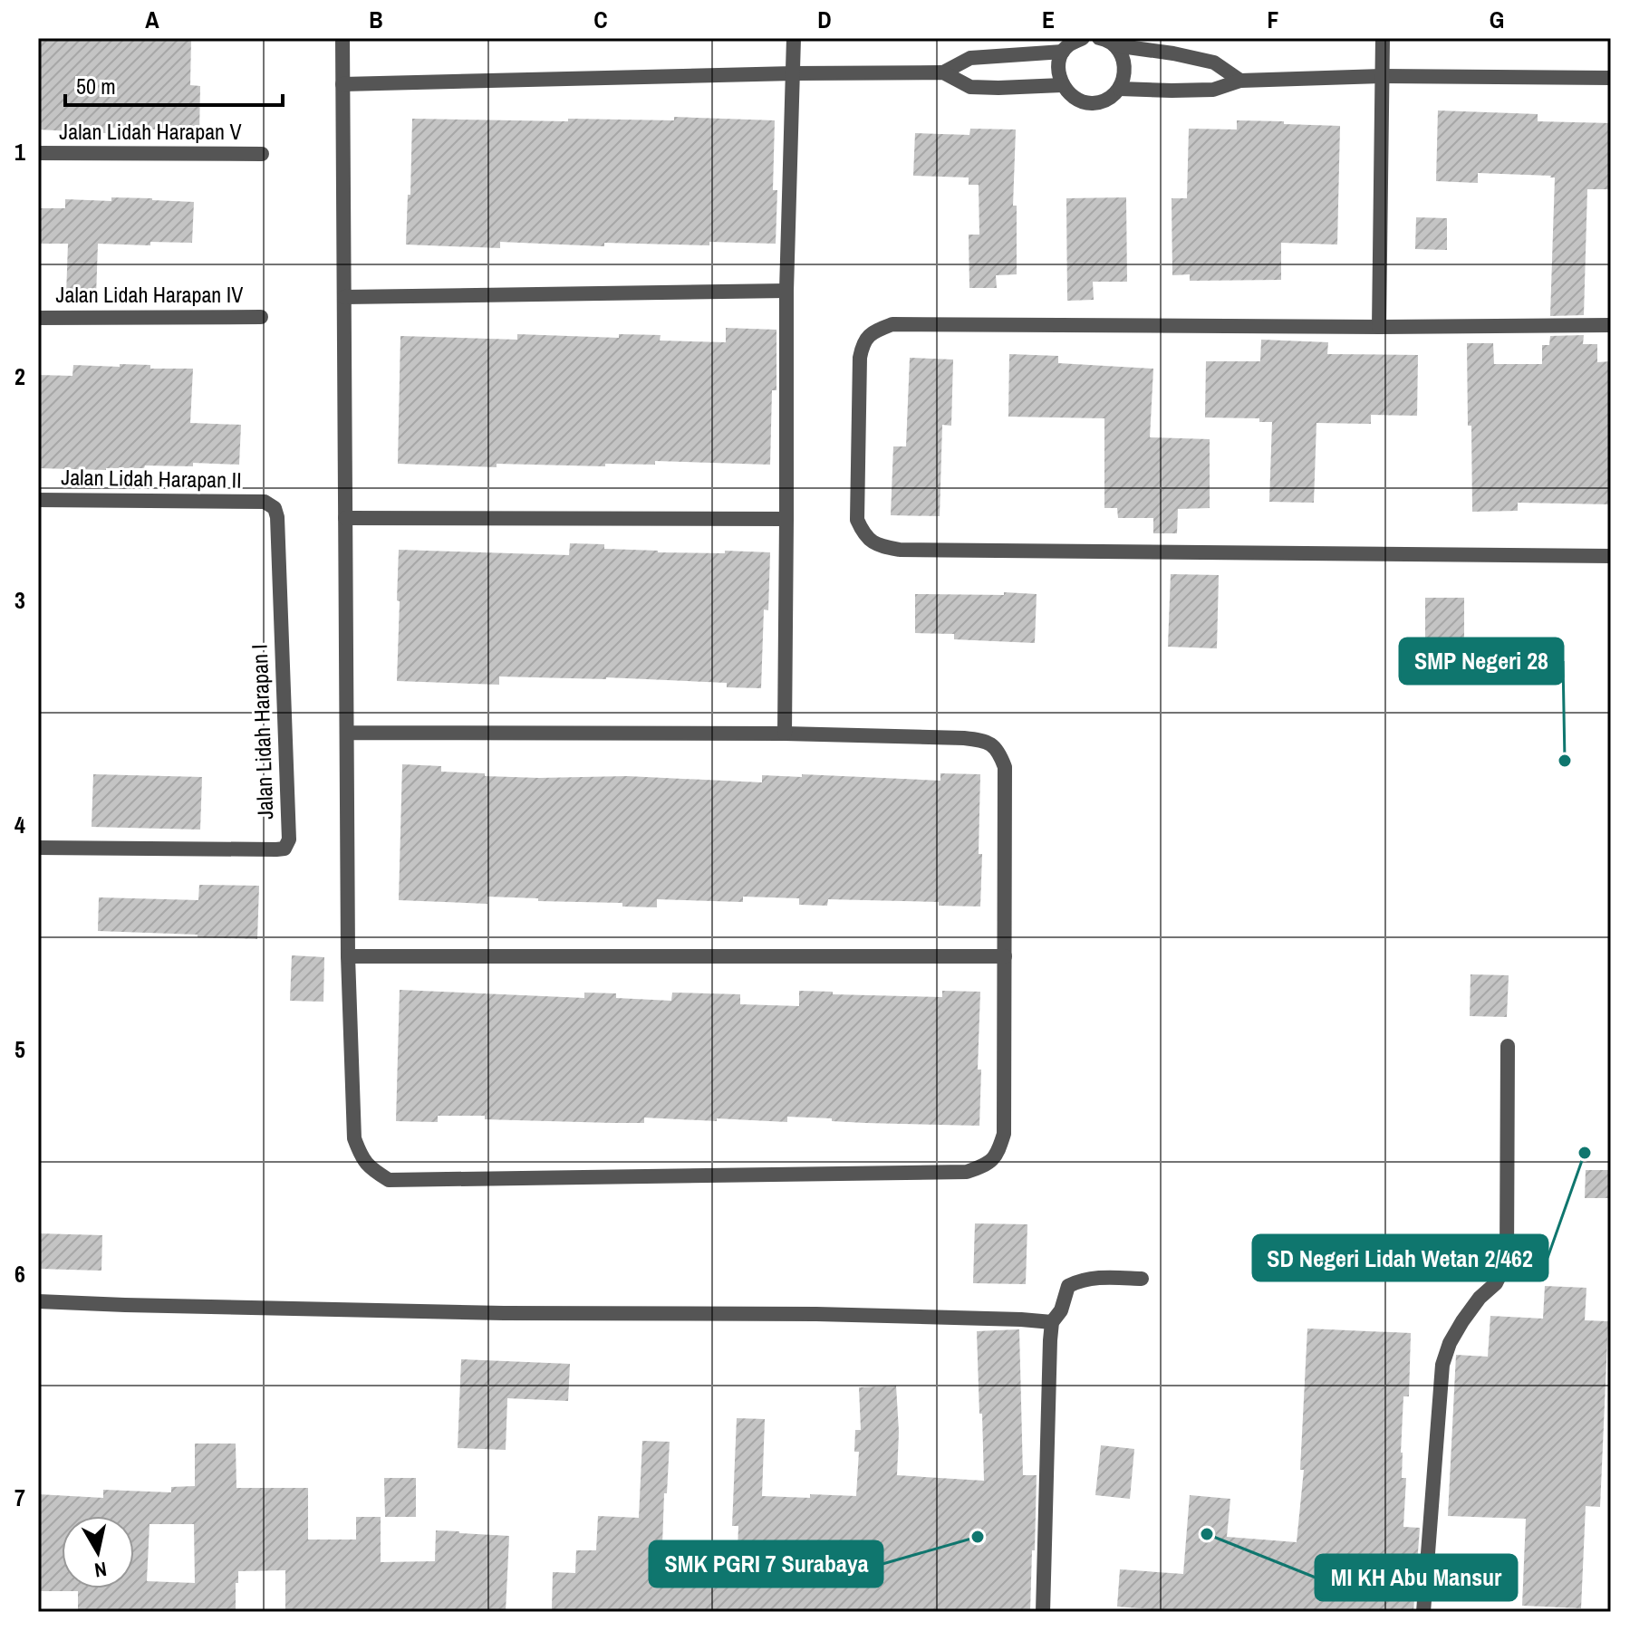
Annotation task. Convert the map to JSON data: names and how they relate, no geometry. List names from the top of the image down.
{
  "streets": {
    "street": [
      "Jalan Lidah Harapan V",
      "Jalan Lidah Harapan IV",
      "Jalan Lidah Harapan II",
      "Jalan Lidah Harapan I"
    ]
  },
  "crossings": [
    ["Jalan Lidah Harapan II", "Jalan Lidah Harapan I"]
  ],
  "places": [
    "SMP Negeri 28",
    "SD Negeri Lidah Wetan 2/462",
    "MI KH Abu Mansur",
    "SMK PGRI 7 Surabaya"
  ],
  "scale_bar": "50 m",
  "north": "bottom",
  "grid": {
    "columns": [
      "A",
      "B",
      "C",
      "D",
      "E",
      "F",
      "G"
    ],
    "rows": [
      "1",
      "2",
      "3",
      "4",
      "5",
      "6",
      "7"
    ]
  }
}
